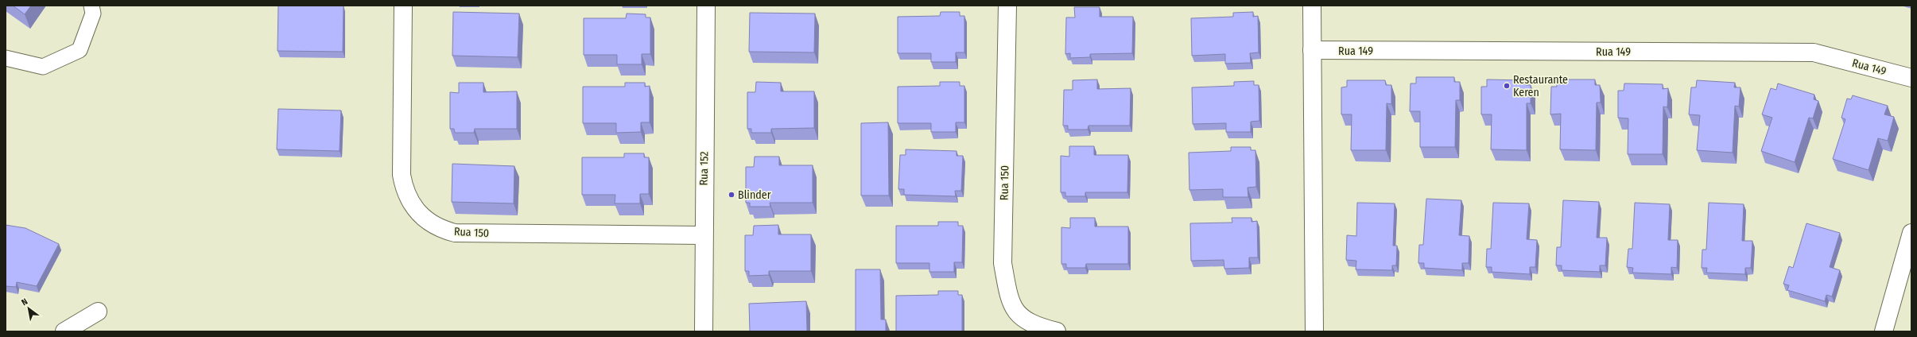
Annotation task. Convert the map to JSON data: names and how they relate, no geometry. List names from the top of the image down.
{
  "streets": {
    "street": ["Rua 149", "Rua 152", "Rua 150"]
  },
  "crossings": [
    ["Rua 152", "Rua 150"]
  ],
  "places": ["Restaurante Keren", "Blinder"],
  "north": "top left"
}
